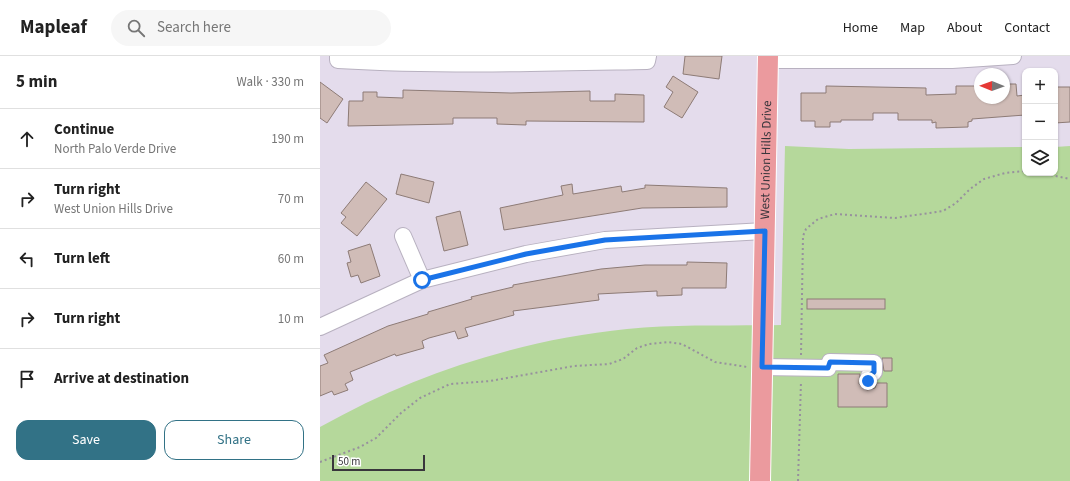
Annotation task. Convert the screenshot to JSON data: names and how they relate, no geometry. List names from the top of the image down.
{
  "streets": {
    "main road": ["West Union Hills Drive"]
  },
  "scale_bar": "50 m",
  "north": "left",
  "page": {
    "header": "Mapleaf",
    "search": "Search here",
    "nav": [
      "Home",
      "Map",
      "About",
      "Contact"
    ],
    "heading": ["5 min", "Walk · 330 m"],
    "map_buttons": ["+", "−"],
    "list": [
      ["Continue", "North Palo Verde Drive", "190 m"],
      ["Turn right", "West Union Hills Drive", "70 m"],
      ["Turn left", "60 m"],
      ["Turn right", "10 m"],
      "Arrive at destination"
    ],
    "buttons": ["Save", "Share"],
    "scale": "50 m"
  }
}
